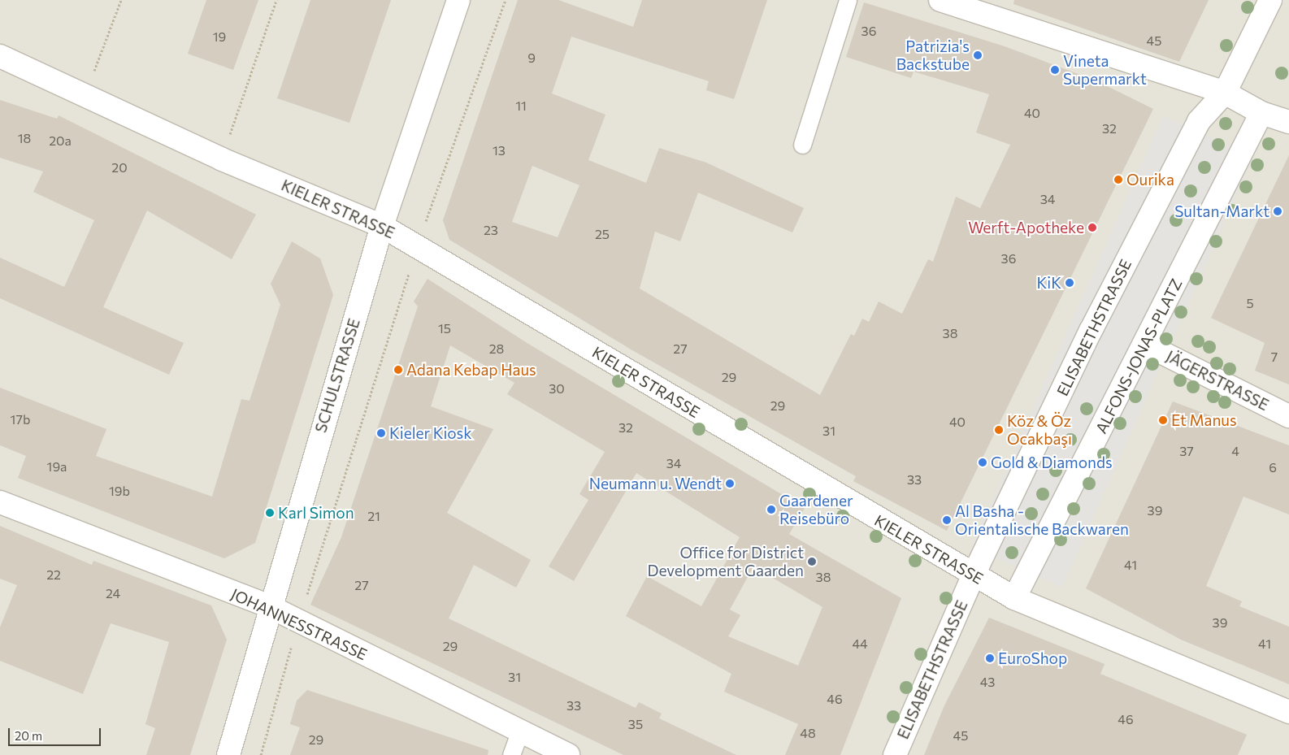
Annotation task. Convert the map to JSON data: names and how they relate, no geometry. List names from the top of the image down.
{
  "streets": {
    "street": [
      "KIELER STRASSE",
      "ELISABETHSTRASSE",
      "ALFONS-JONAS-PLATZ",
      "SCHULSTRASSE",
      "JÄGERSTRASSE",
      "JOHANNESSTRASSE"
    ]
  },
  "crossings": [
    ["KIELER STRASSE", "ELISABETHSTRASSE"],
    ["KIELER STRASSE", "ALFONS-JONAS-PLATZ"],
    ["KIELER STRASSE", "SCHULSTRASSE"],
    ["ALFONS-JONAS-PLATZ", "JÄGERSTRASSE"],
    ["SCHULSTRASSE", "JOHANNESSTRASSE"]
  ],
  "places": [
    "Patrizia's Backstube",
    "Vineta Supermarkt",
    "Ourika",
    "Sultan-Markt",
    "Werft-Apotheke",
    "KiK",
    "Adana Kebap Haus",
    "Et Manus",
    "Köz & Öz Ocakbaşı",
    "Kieler Kiosk",
    "Gold & Diamonds",
    "Neumann u. Wendt",
    "Gaardener Reisebüro",
    "Karl Simon",
    "Al Basha - Orientalische Backwaren",
    "Office for District Development Gaarden",
    "EuroShop"
  ],
  "house_numbers": [
    "36",
    "19",
    "45",
    "9",
    "11",
    "40",
    "32",
    "18",
    "20a",
    "13",
    "20",
    "34",
    "23",
    "25",
    "36",
    "5",
    "15",
    "38",
    "28",
    "27",
    "7",
    "29",
    "30",
    "29",
    "17b",
    "40",
    "32",
    "31",
    "37",
    "4",
    "34",
    "19a",
    "6",
    "33",
    "19b",
    "39",
    "21",
    "41",
    "22",
    "38",
    "27",
    "24",
    "39",
    "44",
    "41",
    "29",
    "31",
    "43",
    "46",
    "33",
    "46",
    "35",
    "48",
    "45",
    "29"
  ],
  "scale_bar": "20 m"
}
